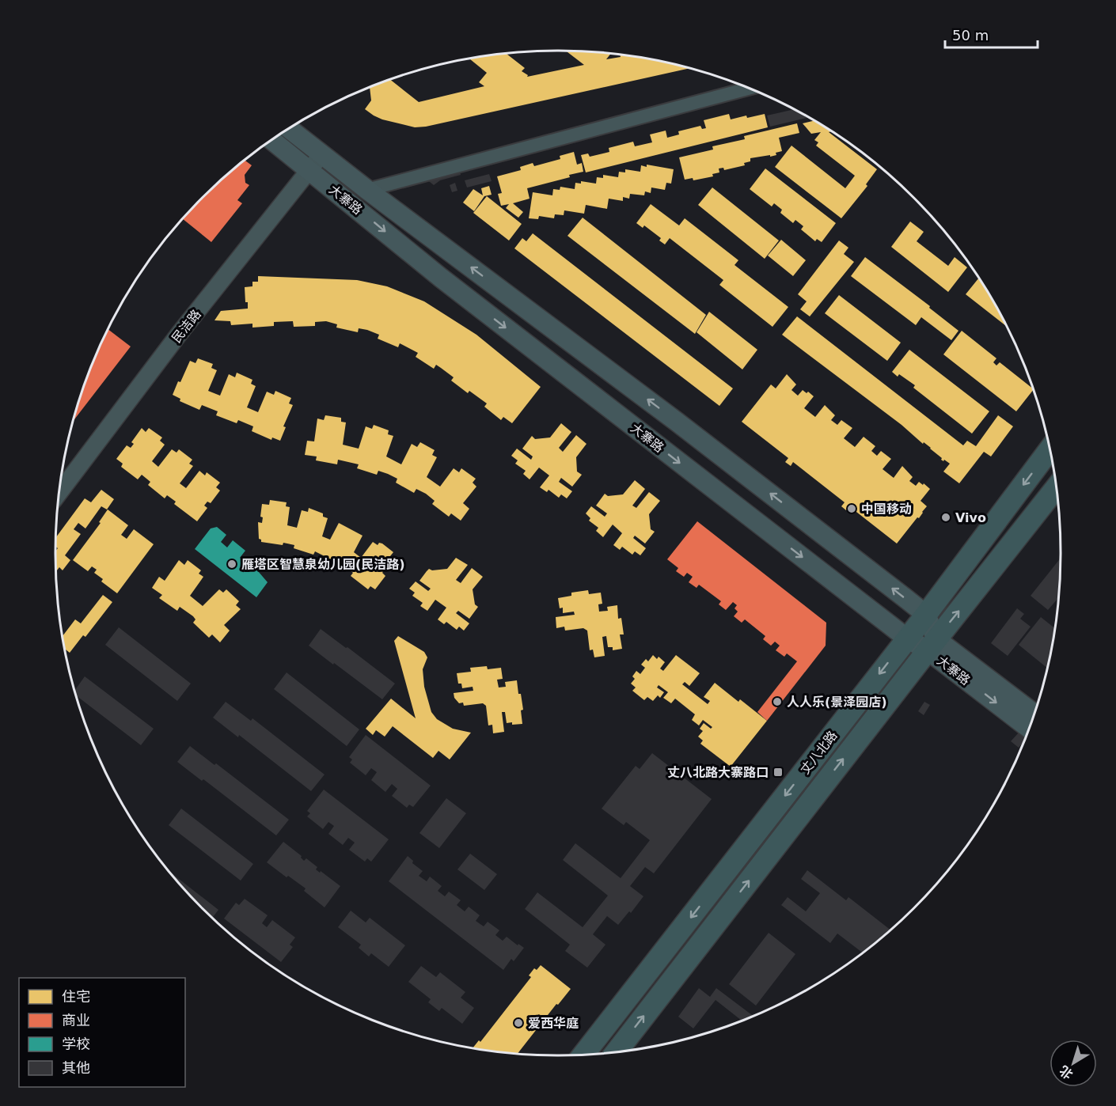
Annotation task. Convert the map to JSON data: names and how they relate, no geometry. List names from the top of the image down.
{
  "streets": {
    "main road": ["大寨路", "丈八北路"],
    "street": ["民洁路"]
  },
  "crossings": [
    ["大寨路", "民洁路"],
    ["大寨路", "丈八北路"]
  ],
  "places": {
    "other": [
      "中国移动",
      "Vivo",
      "雁塔区智慧泉幼儿园(民洁路)",
      "人人乐(景泽园店)",
      "爱西华庭"
    ],
    "transit": ["丈八北路大寨路口"]
  },
  "legend": [
    "住宅",
    "商业",
    "学校",
    "其他"
  ],
  "scale_bar": "50 m",
  "north": "bottom left"
}
